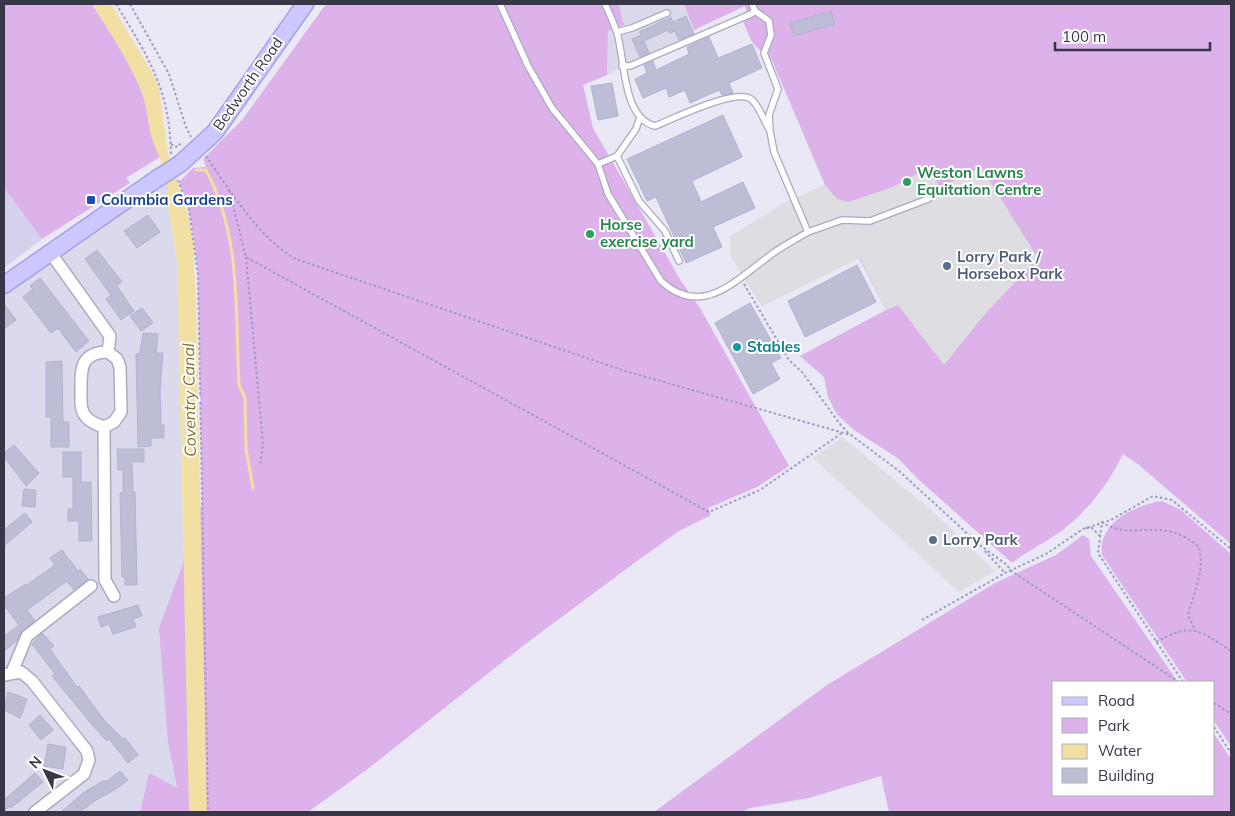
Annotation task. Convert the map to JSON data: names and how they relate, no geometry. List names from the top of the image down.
{
  "streets": {
    "main road": ["Bedworth Road"]
  },
  "water": ["Coventry Canal"],
  "places": {
    "other": [
      "Weston Lawns Equitation Centre",
      "Horse exercise yard",
      "Lorry Park / Horsebox Park",
      "Stables",
      "Lorry Park"
    ],
    "transit": ["Columbia Gardens"]
  },
  "legend": [
    "Road",
    "Park",
    "Water",
    "Building"
  ],
  "scale_bar": "100 m",
  "north": "top left"
}
